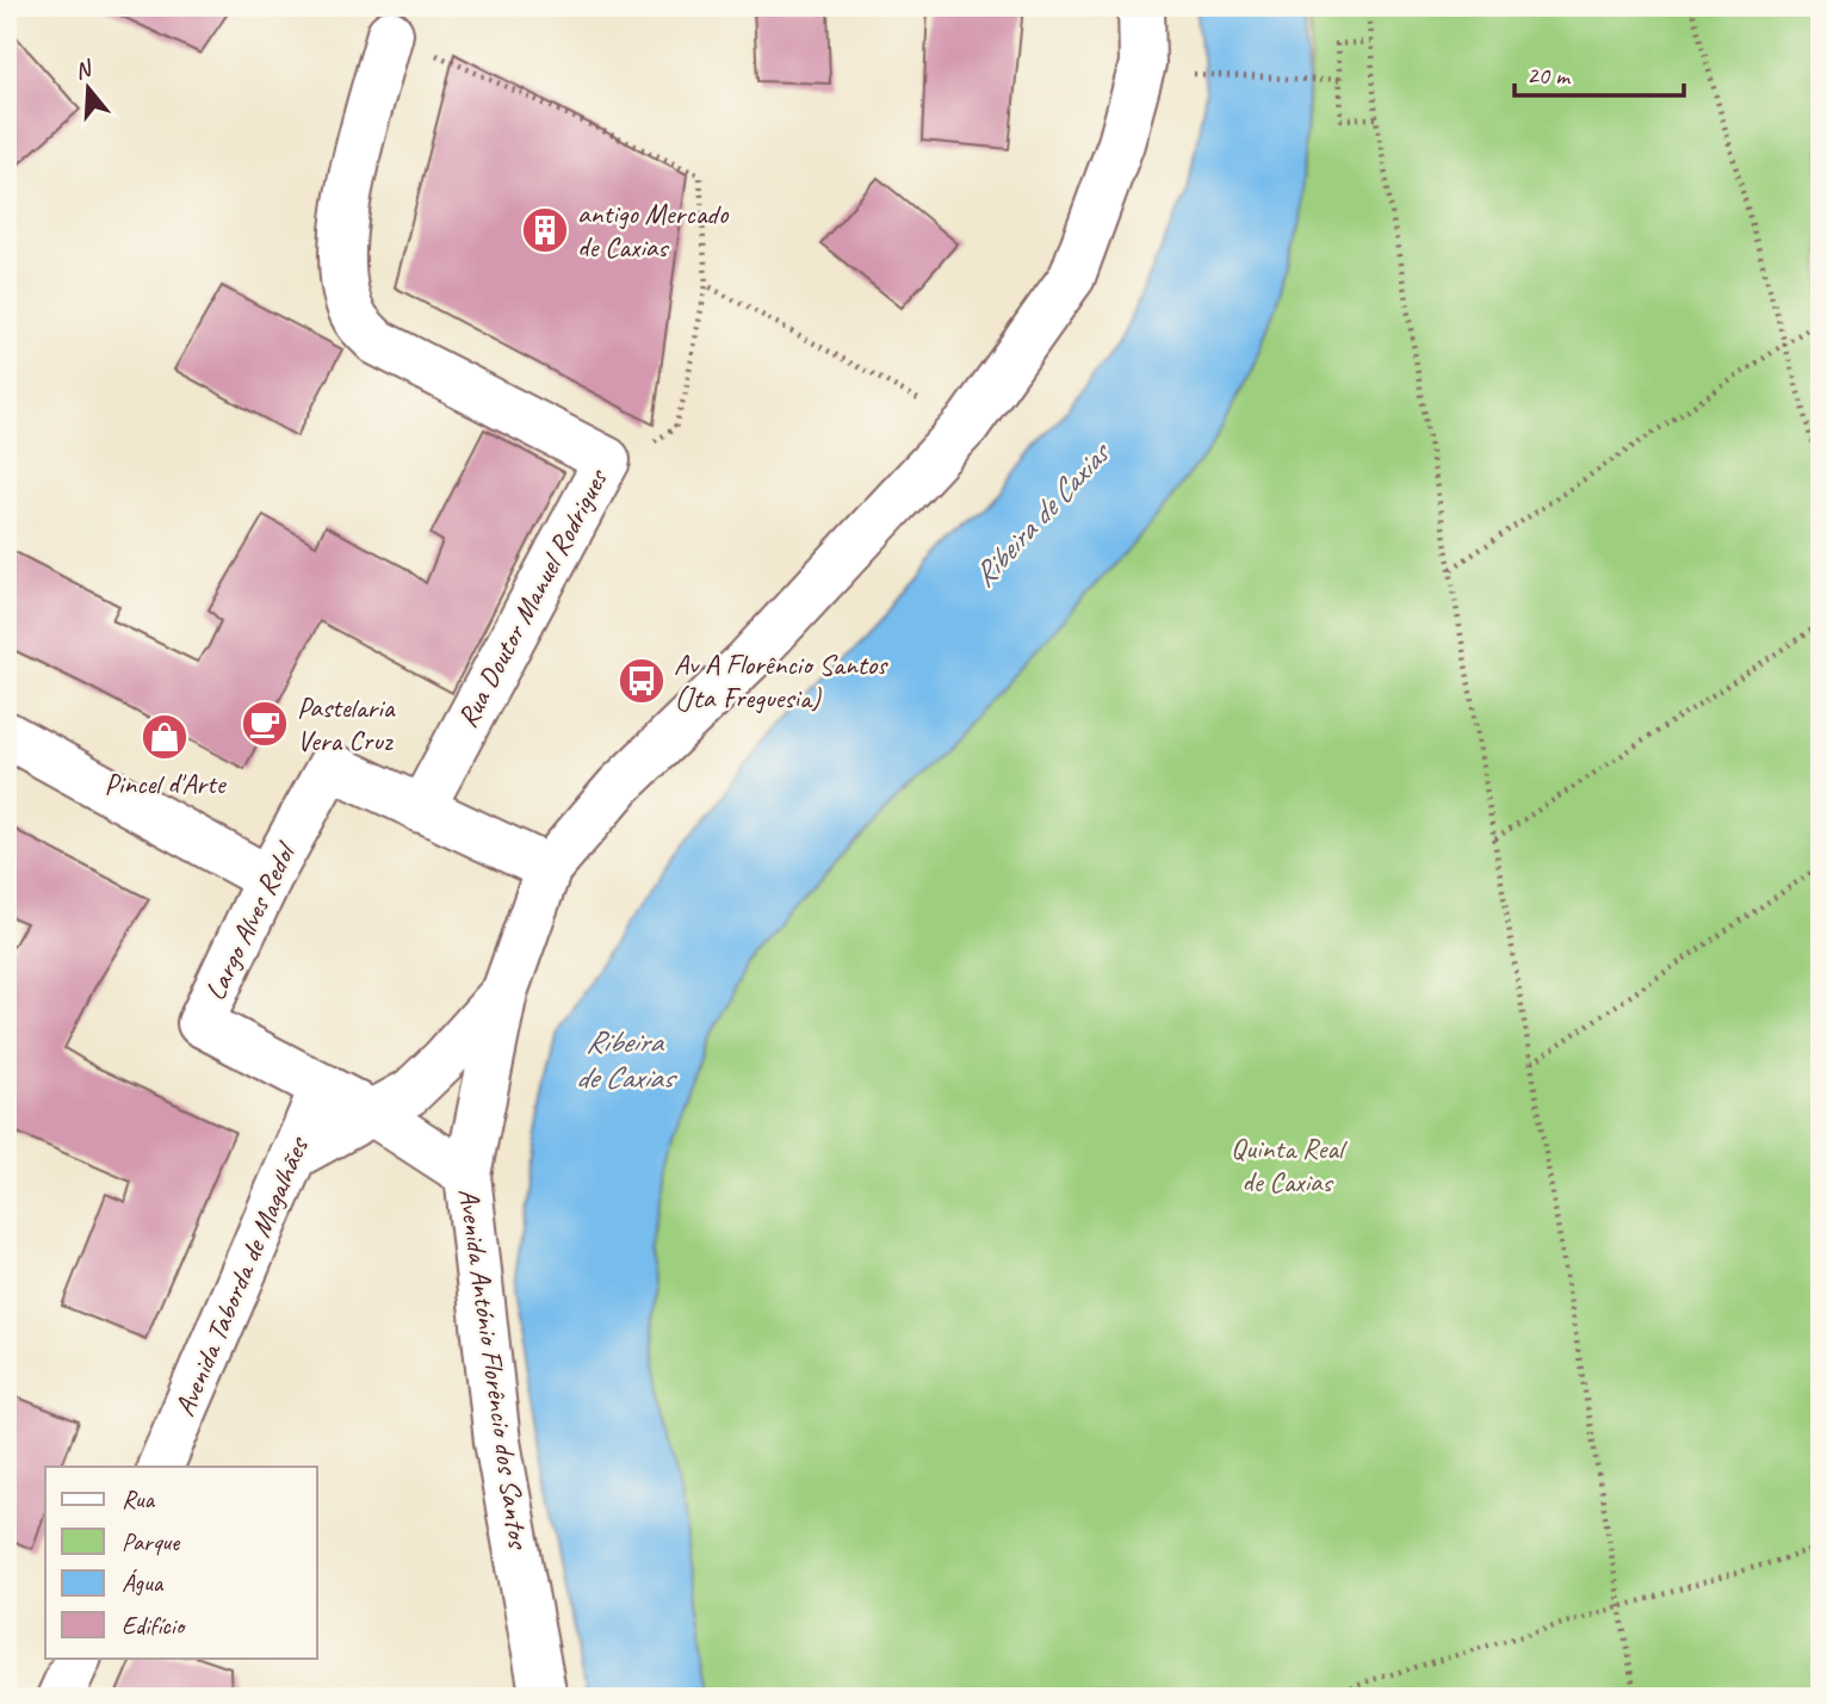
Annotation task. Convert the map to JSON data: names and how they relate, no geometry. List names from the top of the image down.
{
  "streets": {
    "street": [
      "Rua Doutor Manuel Rodrigues",
      "Largo Alves Redol",
      "Avenida Taborda de Magalhães",
      "Avenida António Florêncio dos Santos"
    ]
  },
  "crossings": [
    ["Rua Doutor Manuel Rodrigues", "Largo Alves Redol"],
    ["Largo Alves Redol", "Avenida Taborda de Magalhães"],
    ["Largo Alves Redol", "Avenida António Florêncio dos Santos"]
  ],
  "water": ["Ribeira de Caxias"],
  "parks": ["Quinta Real de Caxias"],
  "places": {
    "building": ["antigo Mercado de Caxias"],
    "bus stop": ["Av A Florêncio Santos (Jta Freguesia)"],
    "cafe": ["Pastelaria Vera Cruz"],
    "shop": ["Pincel d'Arte"]
  },
  "legend": [
    "Rua",
    "Parque",
    "Água",
    "Edifício"
  ],
  "scale_bar": "20 m",
  "north": "top"
}
